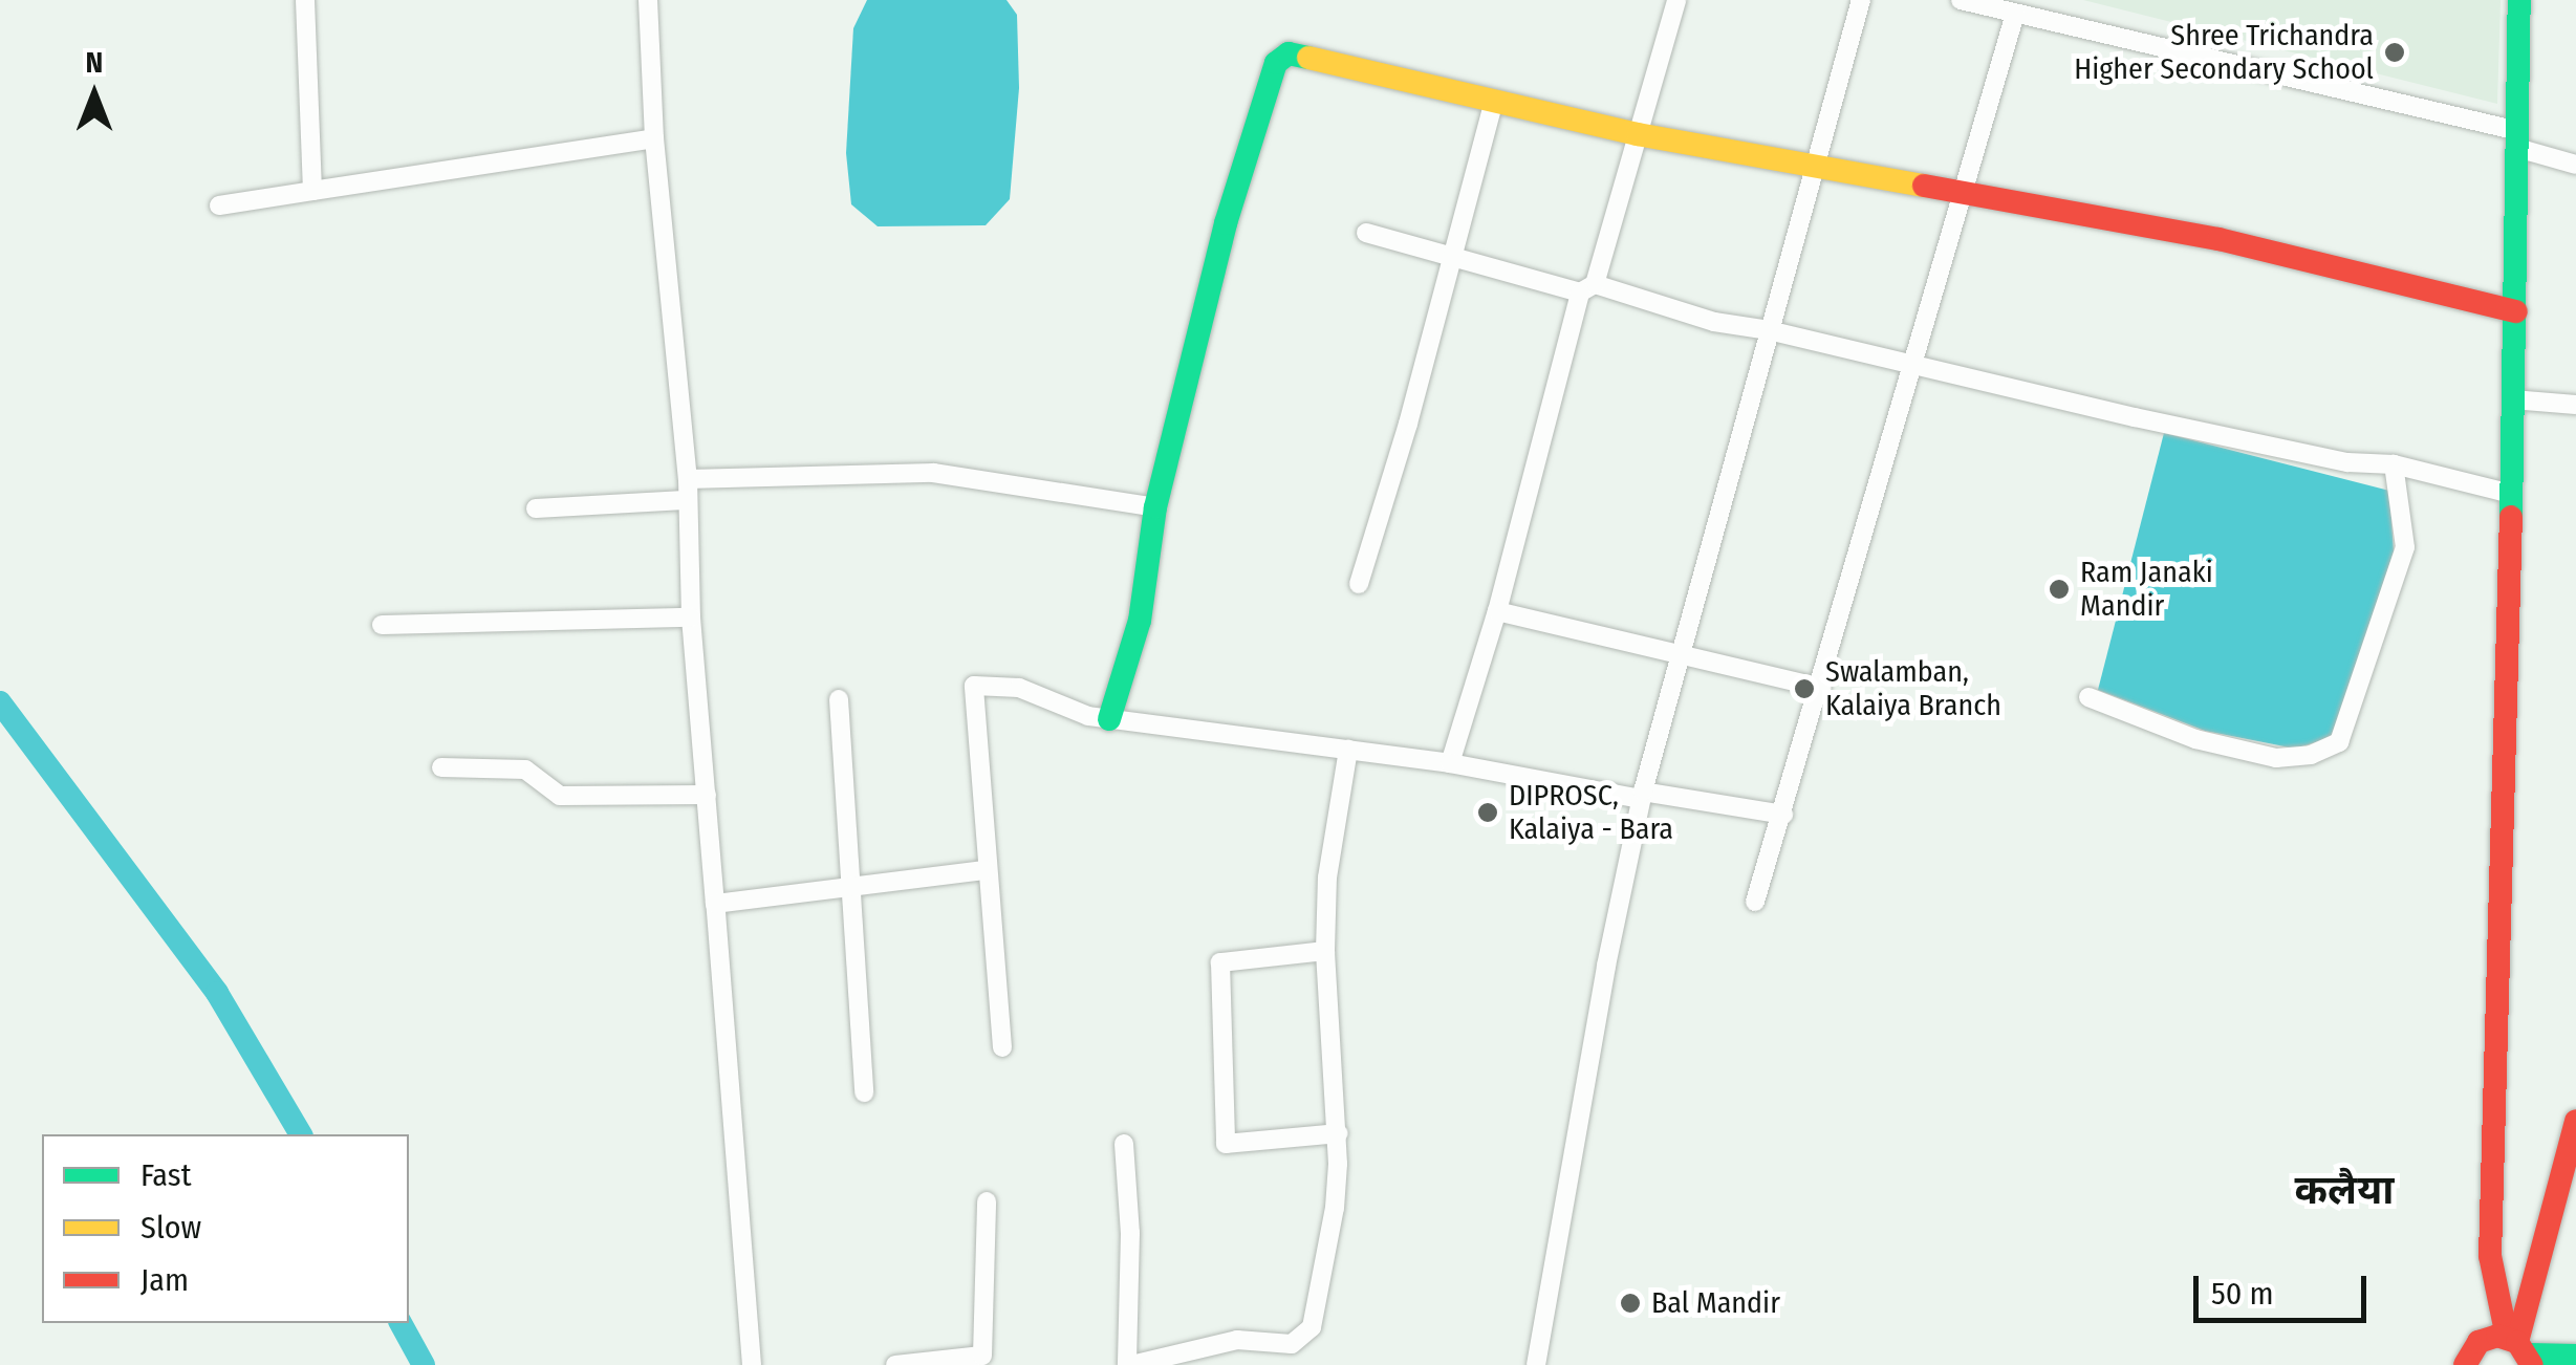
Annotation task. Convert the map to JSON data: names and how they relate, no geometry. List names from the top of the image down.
{
  "districts": ["कलैया"],
  "places": [
    "Shree Trichandra Higher Secondary School",
    "Ram Janaki Mandir",
    "Swalamban, Kalaiya Branch",
    "DIPROSC, Kalaiya - Bara",
    "Bal Mandir"
  ],
  "legend": ["Fast", "Slow", "Jam"],
  "scale_bar": "50 m",
  "north": "top"
}
